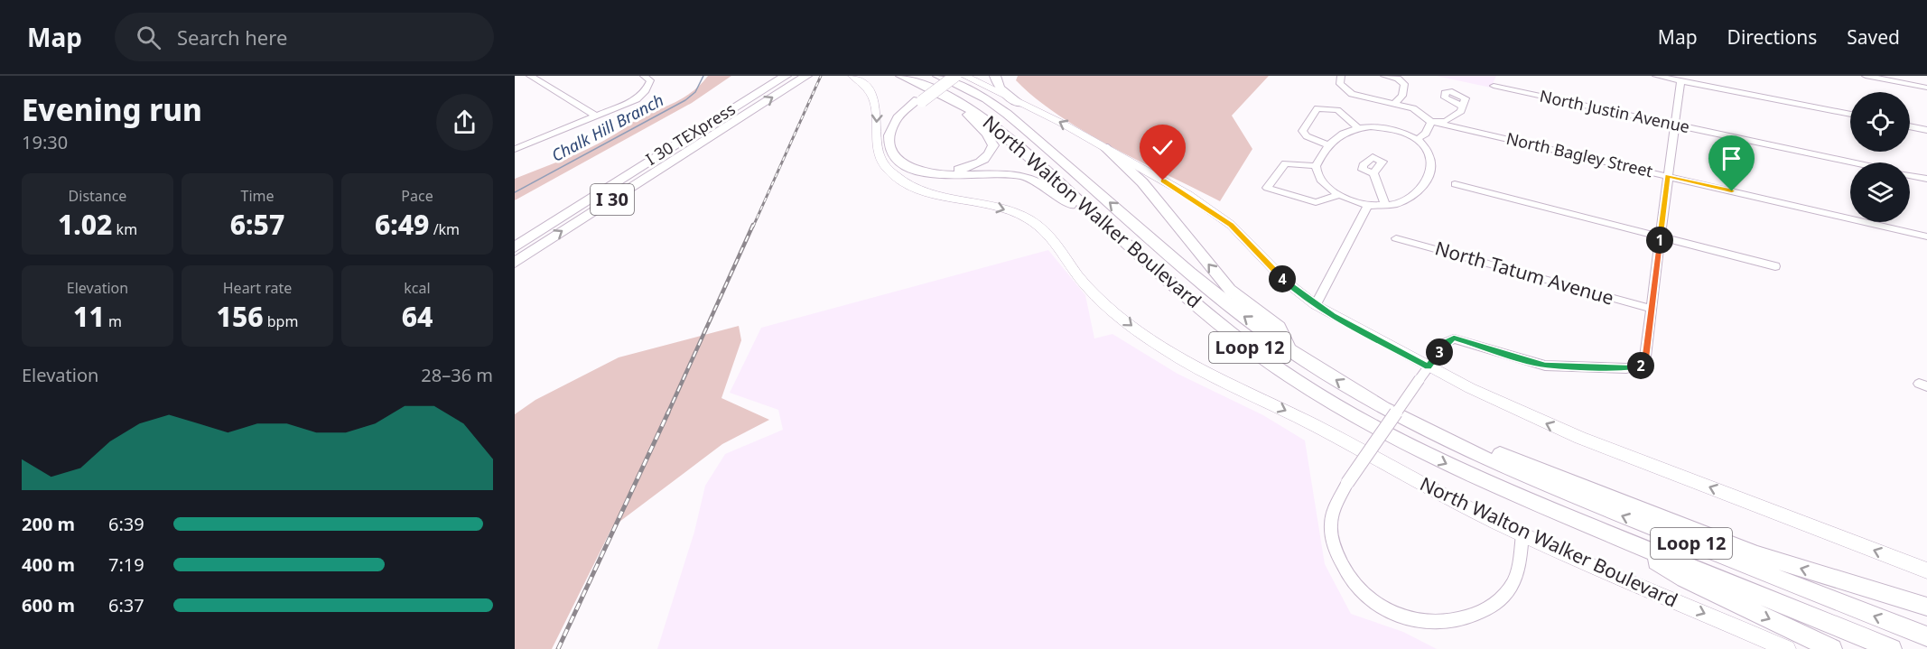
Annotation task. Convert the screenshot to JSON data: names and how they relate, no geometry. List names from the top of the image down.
{
  "streets": {
    "highway": [
      "I 30 TEXpress",
      "I 30",
      "North Walton Walker Boulevard",
      "Loop 12"
    ],
    "street": ["North Justin Avenue", "North Bagley Street", "North Tatum Avenue"]
  },
  "crossings": [
    ["I 30 TEXpress", "I 30"]
  ],
  "water": ["Chalk Hill Branch"],
  "page": {
    "header": "Map",
    "search": "Search here",
    "nav": ["Map", "Directions", "Saved"],
    "heading": ["Evening run", "19:30"],
    "stats": [
      ["Distance", "1.02 km"],
      ["Time", "6:57"],
      ["Pace", "6:49 /km"],
      ["Elevation", "11 m"],
      ["Heart rate", "156 bpm"],
      ["kcal", "64"]
    ],
    "pins": [
      "1",
      "4",
      "3",
      "2"
    ],
    "chart": ["Elevation", "28–36 m"],
    "list": [
      {
        "name": "200 m",
        "note": "6:39"
      },
      {
        "name": "400 m",
        "note": "7:19"
      },
      {
        "name": "600 m",
        "note": "6:37"
      }
    ]
  }
}
